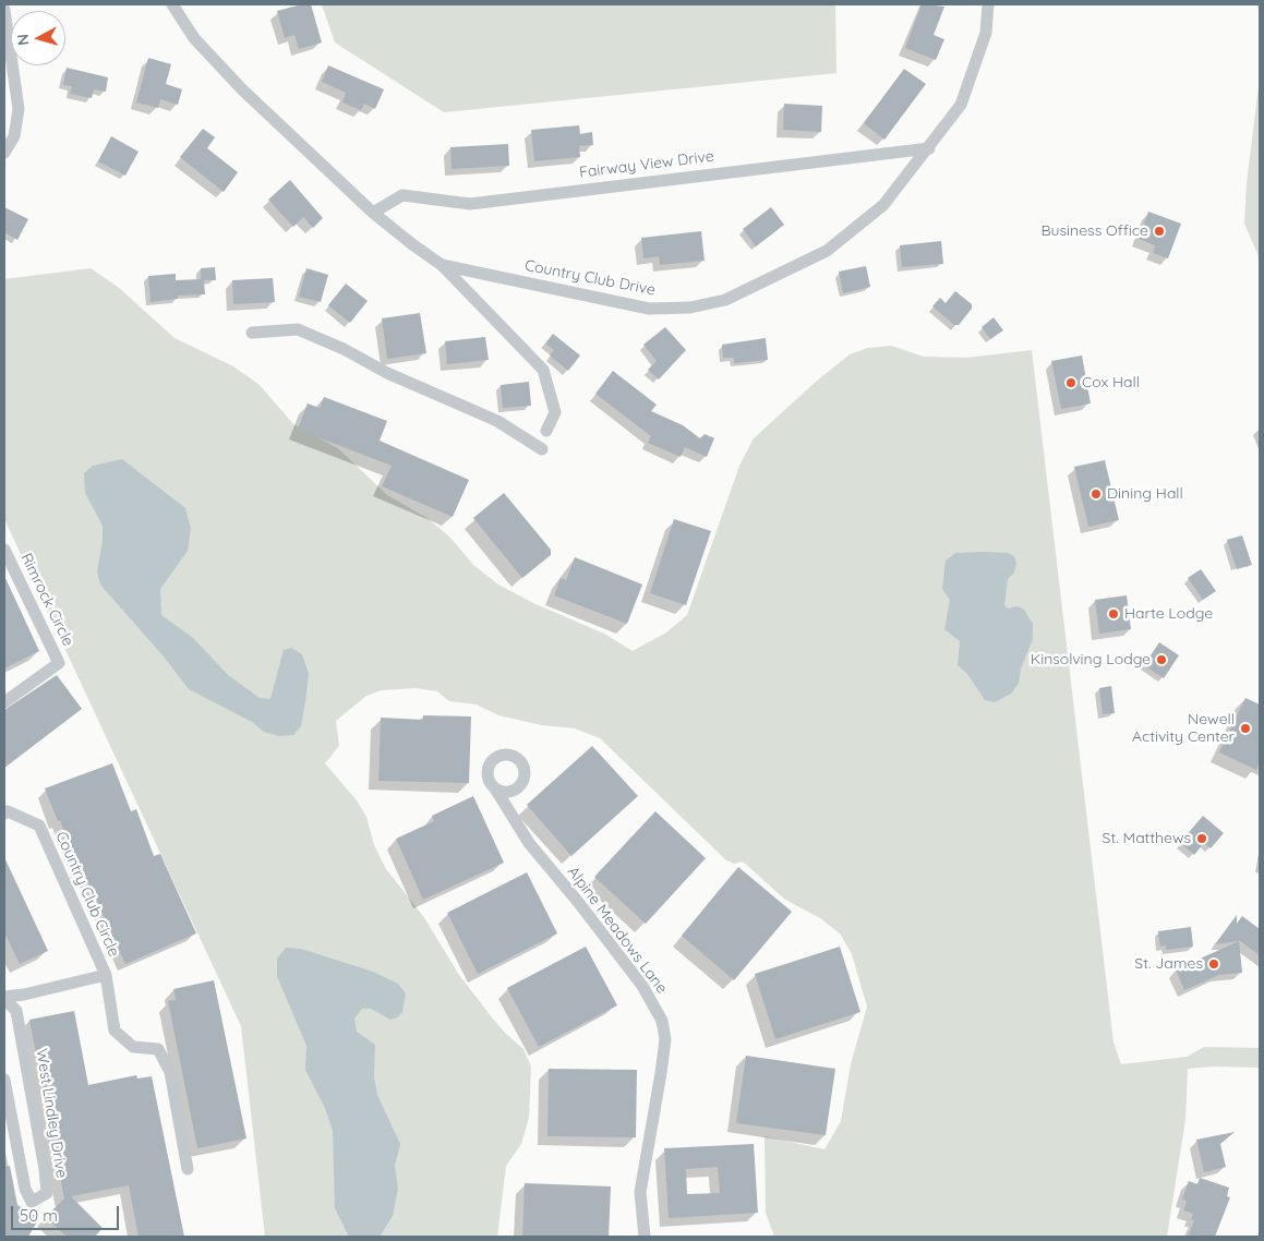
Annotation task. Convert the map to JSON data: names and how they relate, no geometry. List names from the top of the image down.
{
  "streets": {
    "street": [
      "Fairway View Drive",
      "Country Club Drive",
      "Rimrock Circle",
      "Country Club Circle",
      "Alpine Meadows Lane",
      "West Lindley Drive"
    ]
  },
  "crossings": [
    ["Fairway View Drive", "Country Club Drive"],
    ["Country Club Circle", "West Lindley Drive"]
  ],
  "places": [
    "Business Office",
    "Cox Hall",
    "Dining Hall",
    "Harte Lodge",
    "Kinsolving Lodge",
    "Newell Activity Center",
    "St. Matthews",
    "St. James"
  ],
  "scale_bar": "50 m",
  "north": "left"
}
